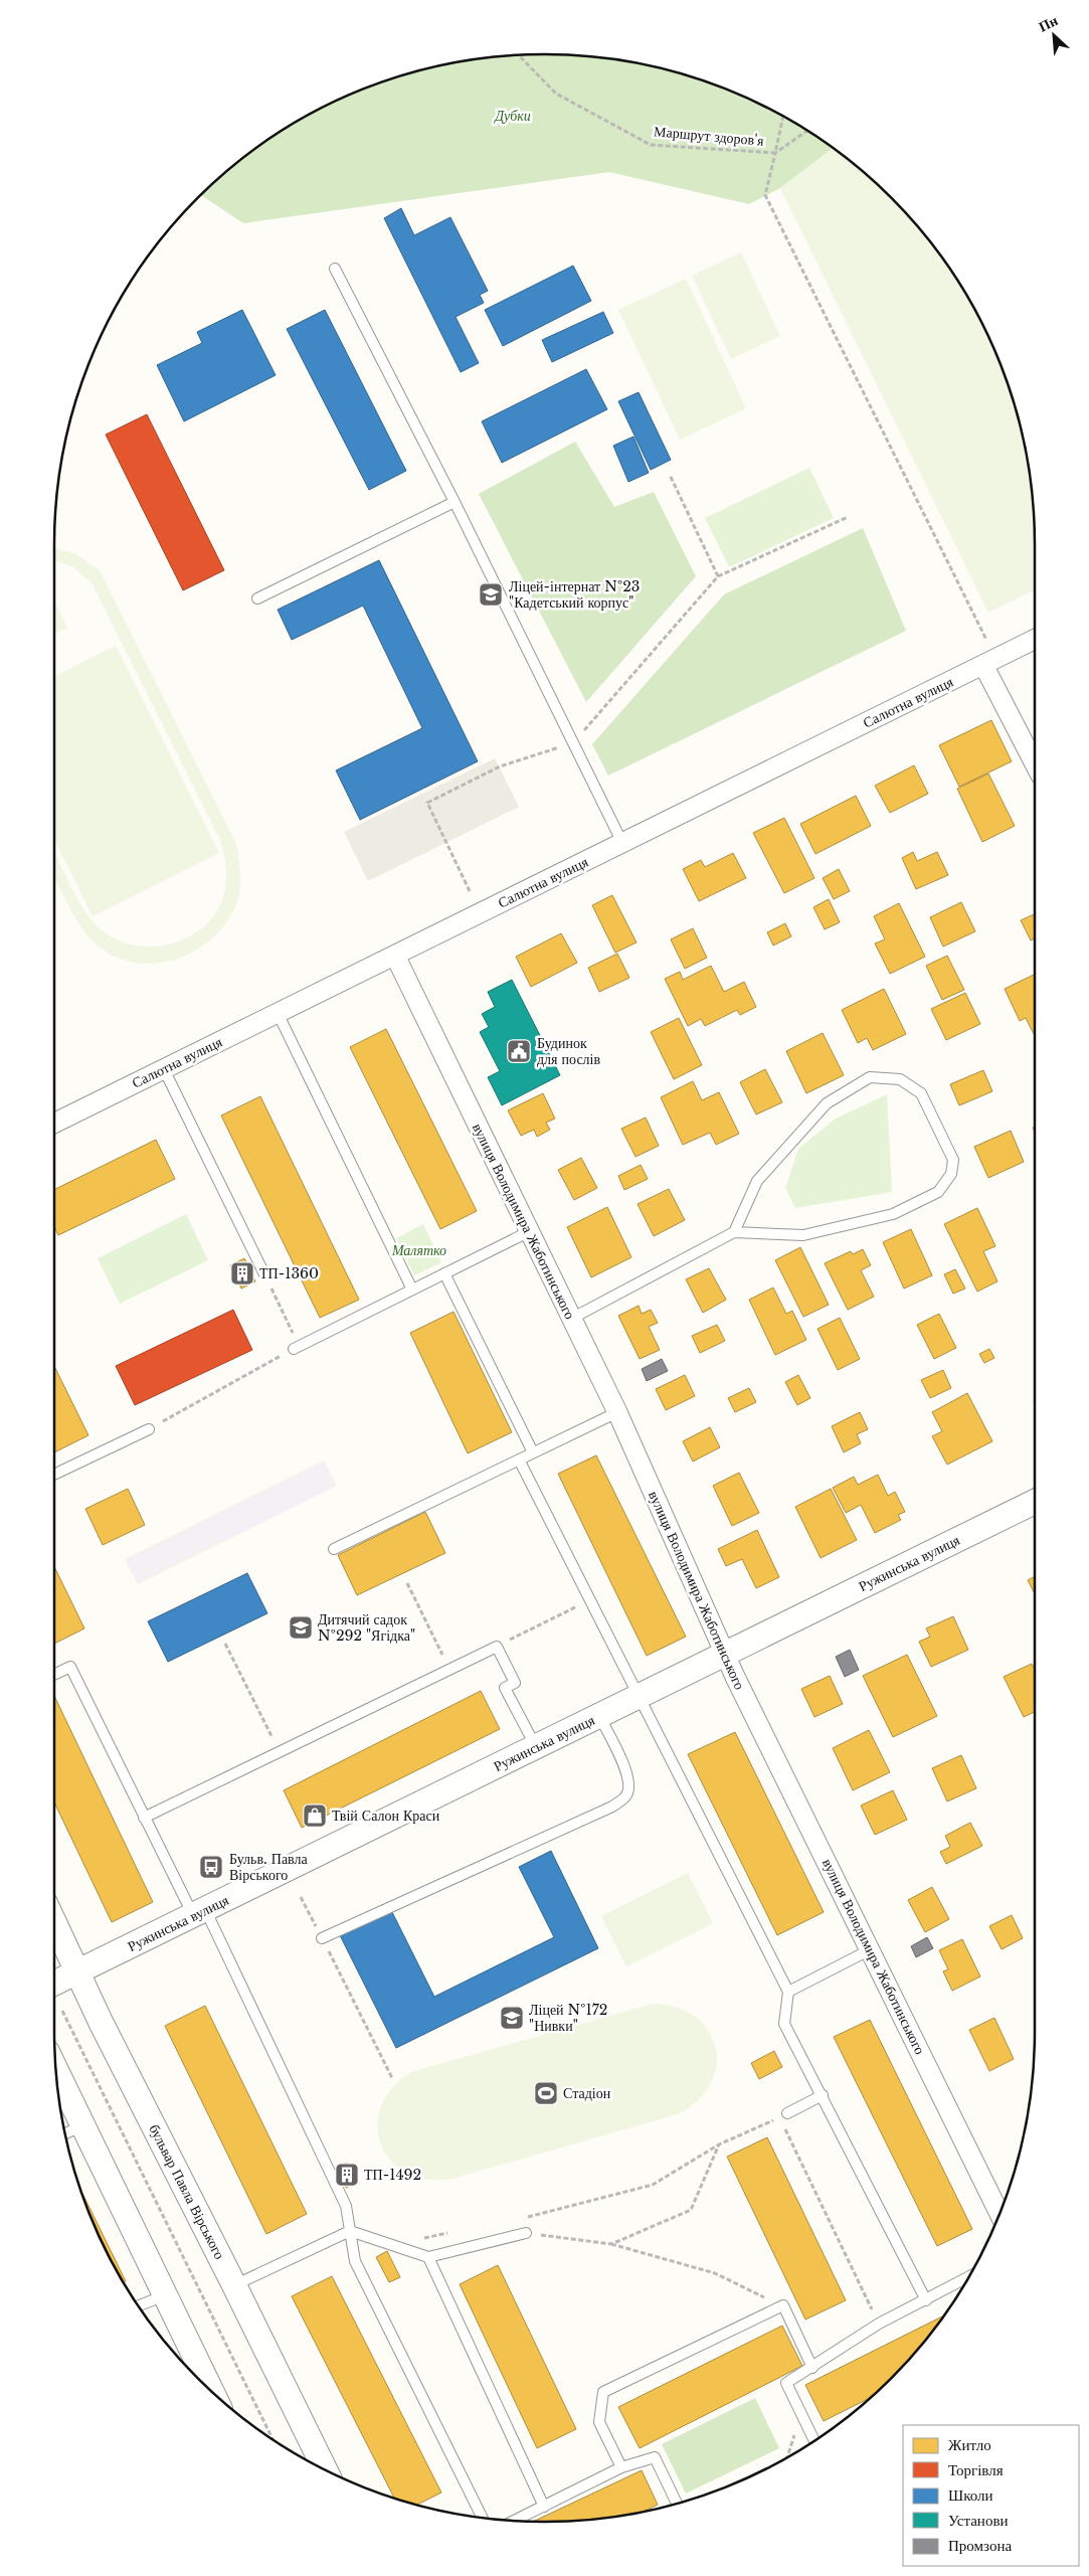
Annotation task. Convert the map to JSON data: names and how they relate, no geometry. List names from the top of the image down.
{
  "streets": {
    "street": [
      "Салютна вулиця",
      "вулиця Володимира Жаботинського",
      "Ружинська вулиця",
      "бульвар Павла Вірського"
    ],
    "path": ["Маршрут здоров'я"]
  },
  "crossings": [
    ["Салютна вулиця", "вулиця Володимира Жаботинського"],
    ["вулиця Володимира Жаботинського", "Ружинська вулиця"],
    ["Ружинська вулиця", "бульвар Павла Вірського"]
  ],
  "parks": ["Дубки", "Малятко"],
  "places": {
    "school or university": ["Ліцей-інтернат №23 \"Кадетський корпус\"", "Дитячий садок №292 \"Ягідка\"", "Ліцей №172 \"Нивки\""],
    "public building": ["Будинок для послів"],
    "building": ["ТП-1360", "ТП-1492"],
    "shop": ["Твій Салон Краси"],
    "bus stop": ["Бульв. Павла Вірського"],
    "sports": ["Стадіон"]
  },
  "legend": [
    "Житло",
    "Торгівля",
    "Школи",
    "Установи",
    "Промзона"
  ],
  "north": "top left"
}
